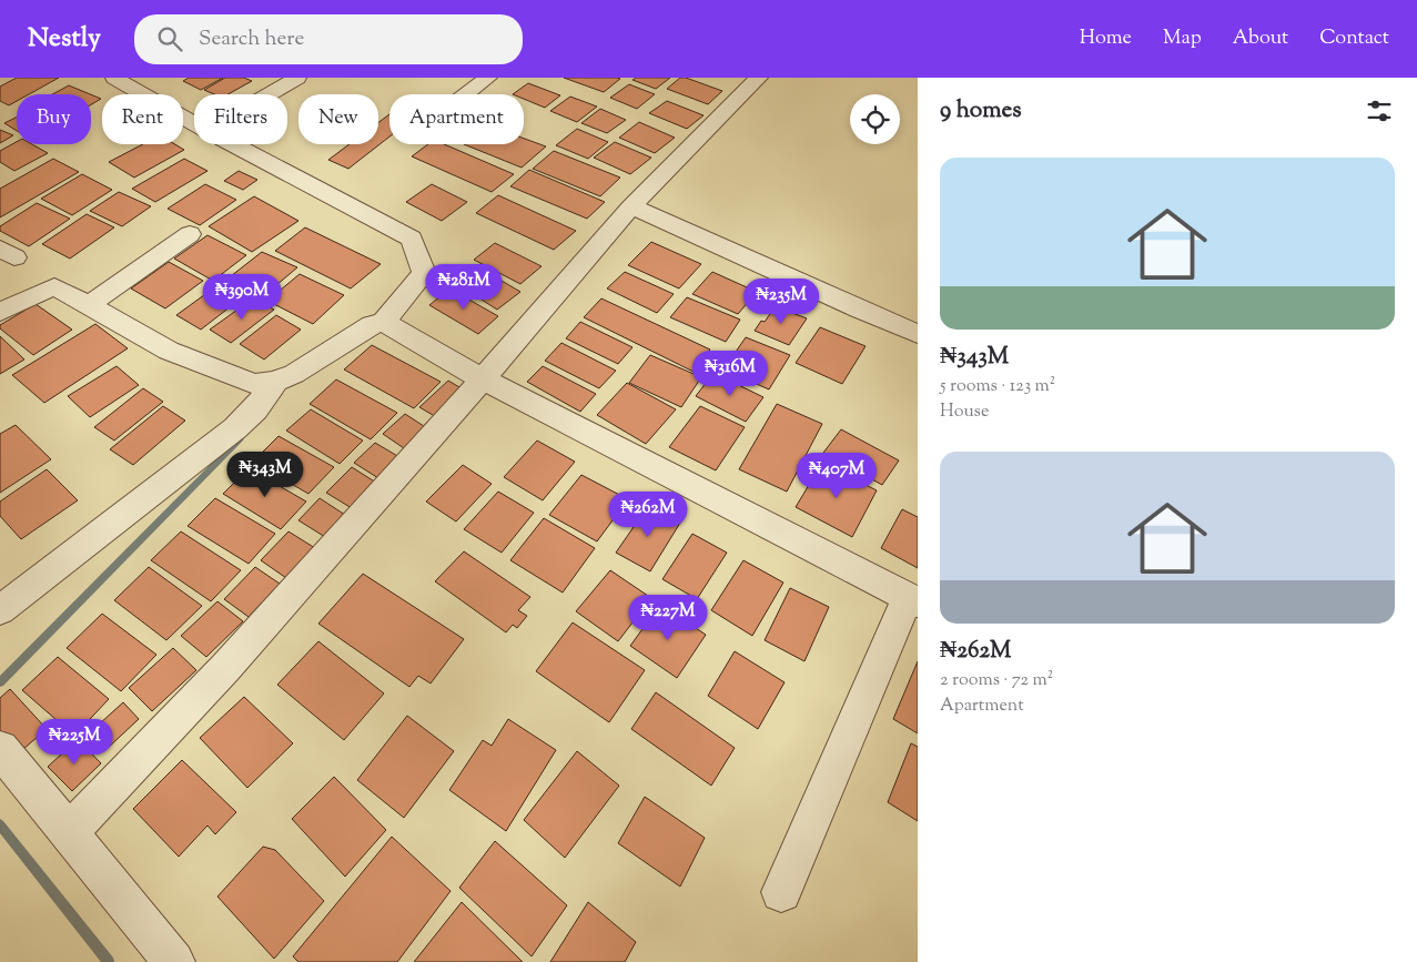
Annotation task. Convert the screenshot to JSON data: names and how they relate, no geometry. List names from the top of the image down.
{
  "page": {
    "header": "Nestly",
    "search": "Search here",
    "nav": [
      "Home",
      "Map",
      "About",
      "Contact"
    ],
    "heading": "9 homes",
    "chip": [
      "Buy",
      "Rent",
      "Filters",
      "New",
      "Apartment"
    ],
    "list": [
      {
        "name": "₦343M",
        "note": "5 rooms · 123 m² · House"
      },
      {
        "name": "₦262M",
        "note": "2 rooms · 72 m² · Apartment"
      }
    ],
    "price": [
      "₦281M",
      "₦390M",
      "₦235M",
      "₦316M",
      "₦343M",
      "₦407M",
      "₦262M",
      "₦227M",
      "₦225M"
    ]
  }
}
